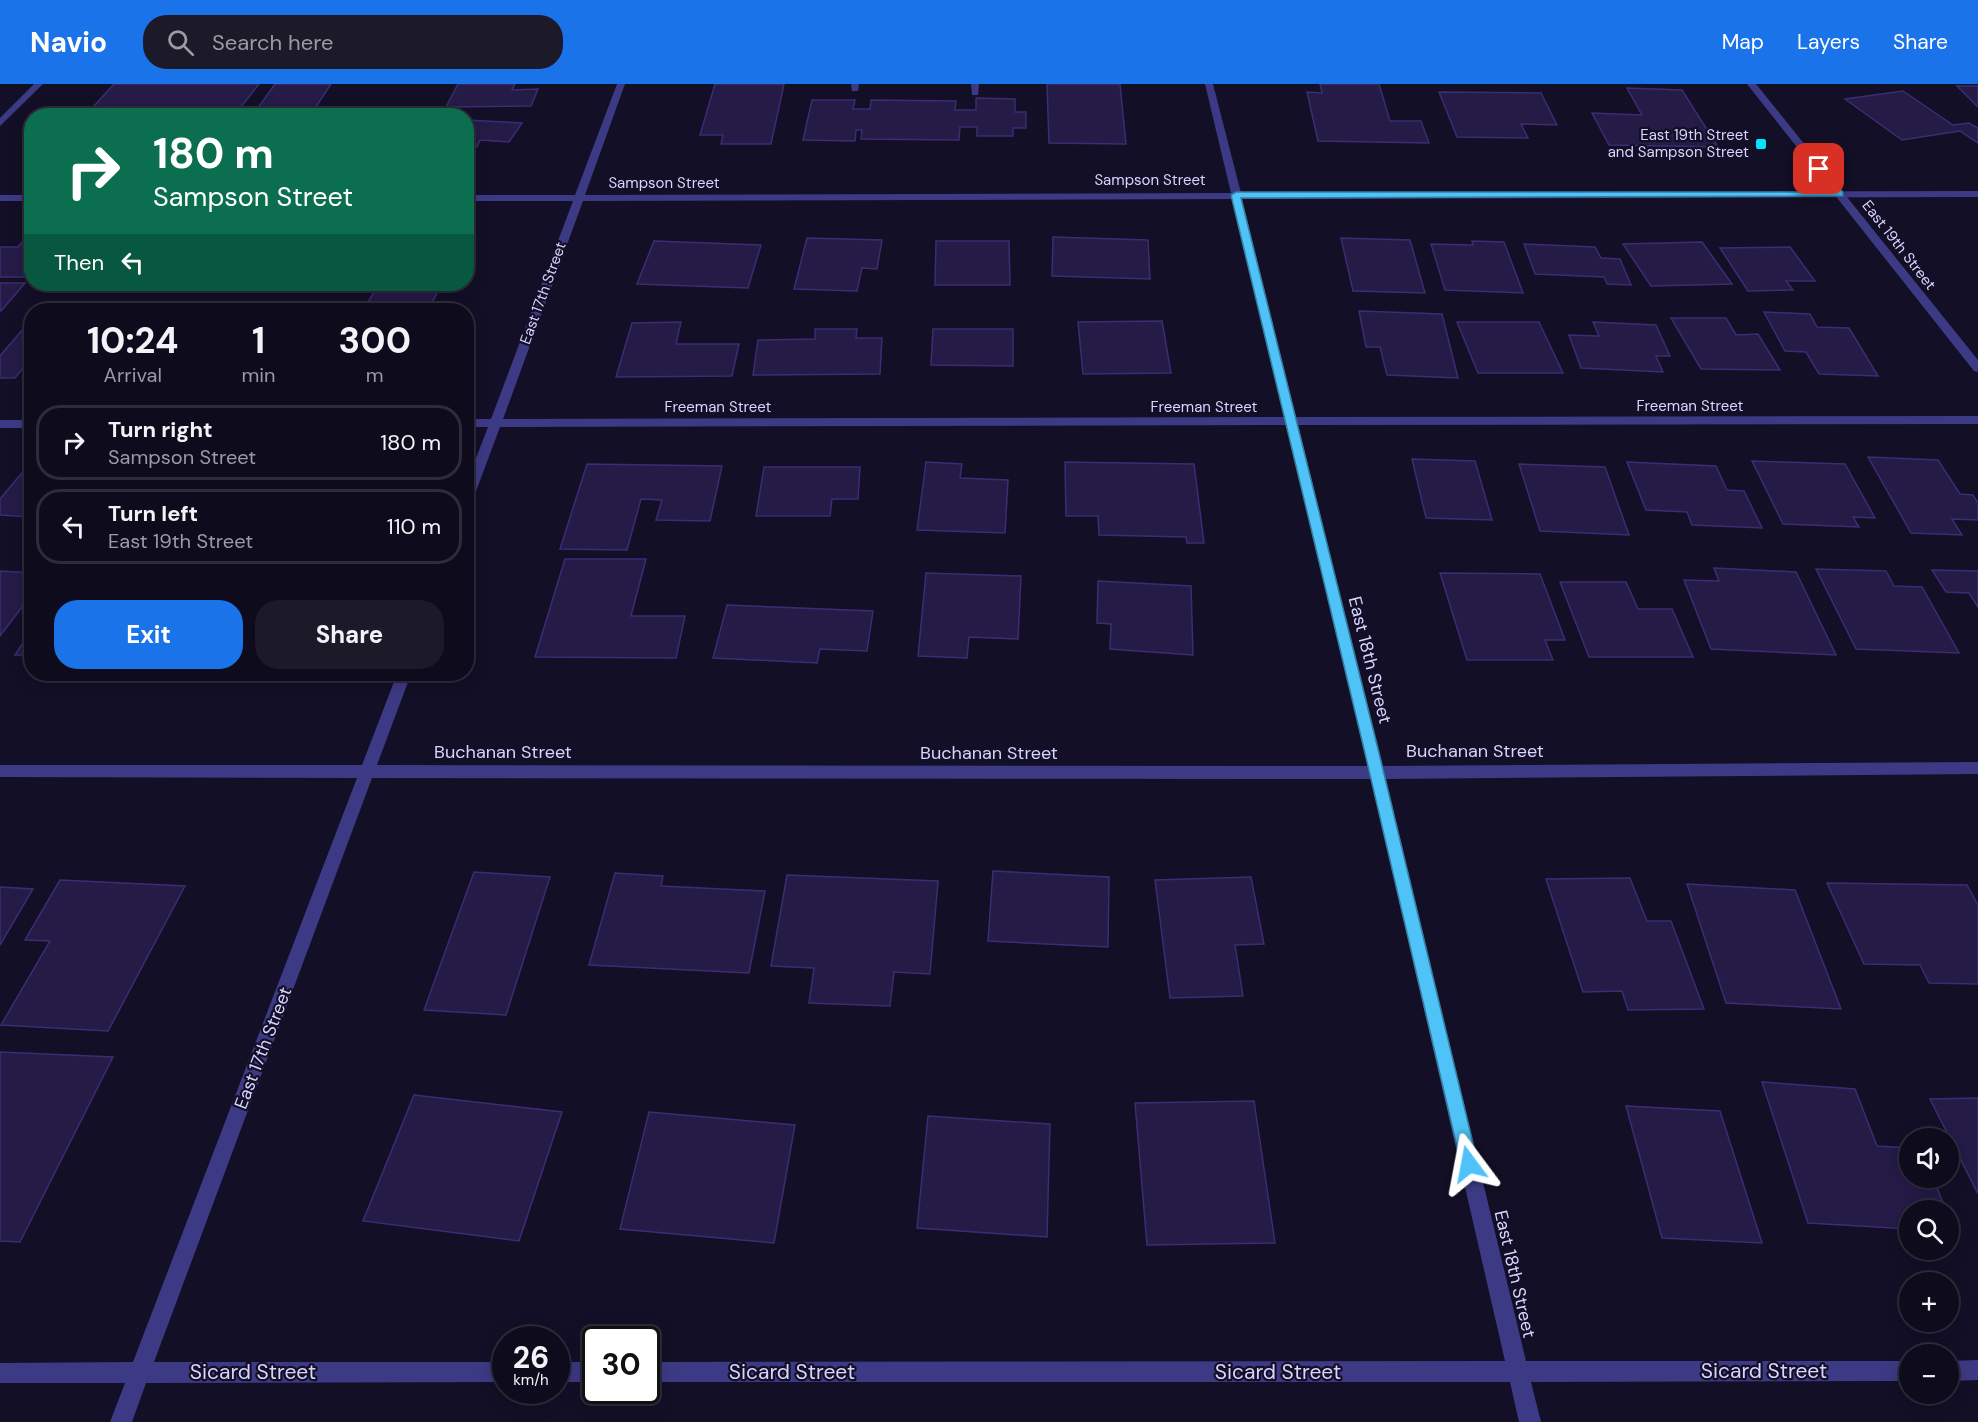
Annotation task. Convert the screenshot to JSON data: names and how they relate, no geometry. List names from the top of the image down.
{
  "streets": {
    "street": [
      "Sampson Street",
      "East 19th Street",
      "East 17th Street",
      "Freeman Street",
      "East 18th Street",
      "Buchanan Street",
      "Sicard Street"
    ]
  },
  "crossings": [
    ["Sampson Street", "East 19th Street"],
    ["Sampson Street", "East 17th Street"],
    ["Sampson Street", "East 18th Street"],
    ["East 17th Street", "Freeman Street"],
    ["East 17th Street", "Buchanan Street"],
    ["East 17th Street", "Sicard Street"],
    ["Freeman Street", "East 18th Street"],
    ["East 18th Street", "Buchanan Street"],
    ["East 18th Street", "Sicard Street"]
  ],
  "places": {
    "transit": ["East 19th Street and Sampson Street"]
  },
  "page": {
    "header": "Navio",
    "search": "Search here",
    "nav": ["Map", "Layers", "Share"],
    "turn": ["180 m", "Sampson Street"],
    "then": "Then",
    "eta": [
      "10:24",
      "Arrival",
      "1",
      "min",
      "300",
      "m"
    ],
    "list": [
      {
        "name": "Turn right",
        "note": "Sampson Street",
        "value": "180 m"
      },
      {
        "name": "Turn left",
        "note": "East 19th Street",
        "value": "110 m"
      }
    ],
    "buttons": ["Exit", "Share"],
    "map_buttons": ["+", "−"],
    "speed": "26 km/h",
    "limit": "30"
  }
}
